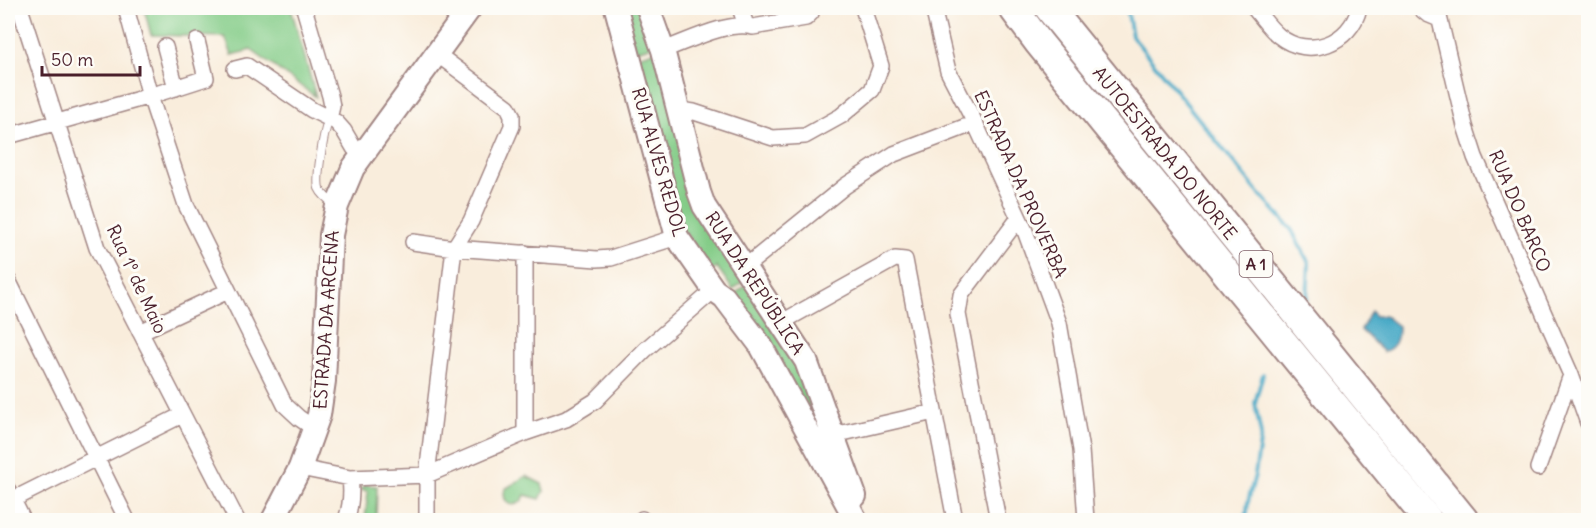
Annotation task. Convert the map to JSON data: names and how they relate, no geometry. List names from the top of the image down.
{
  "streets": {
    "highway": ["AUTOESTRADA DO NORTE", "A 1"],
    "street": [
      "RUA ALVES REDOL",
      "ESTRADA DA PROVERBA",
      "RUA DO BARCO",
      "Rua 1º de Maio",
      "RUA DA REPÚBLICA",
      "ESTRADA DA ARCENA"
    ]
  },
  "scale_bar": "50 m"
}
